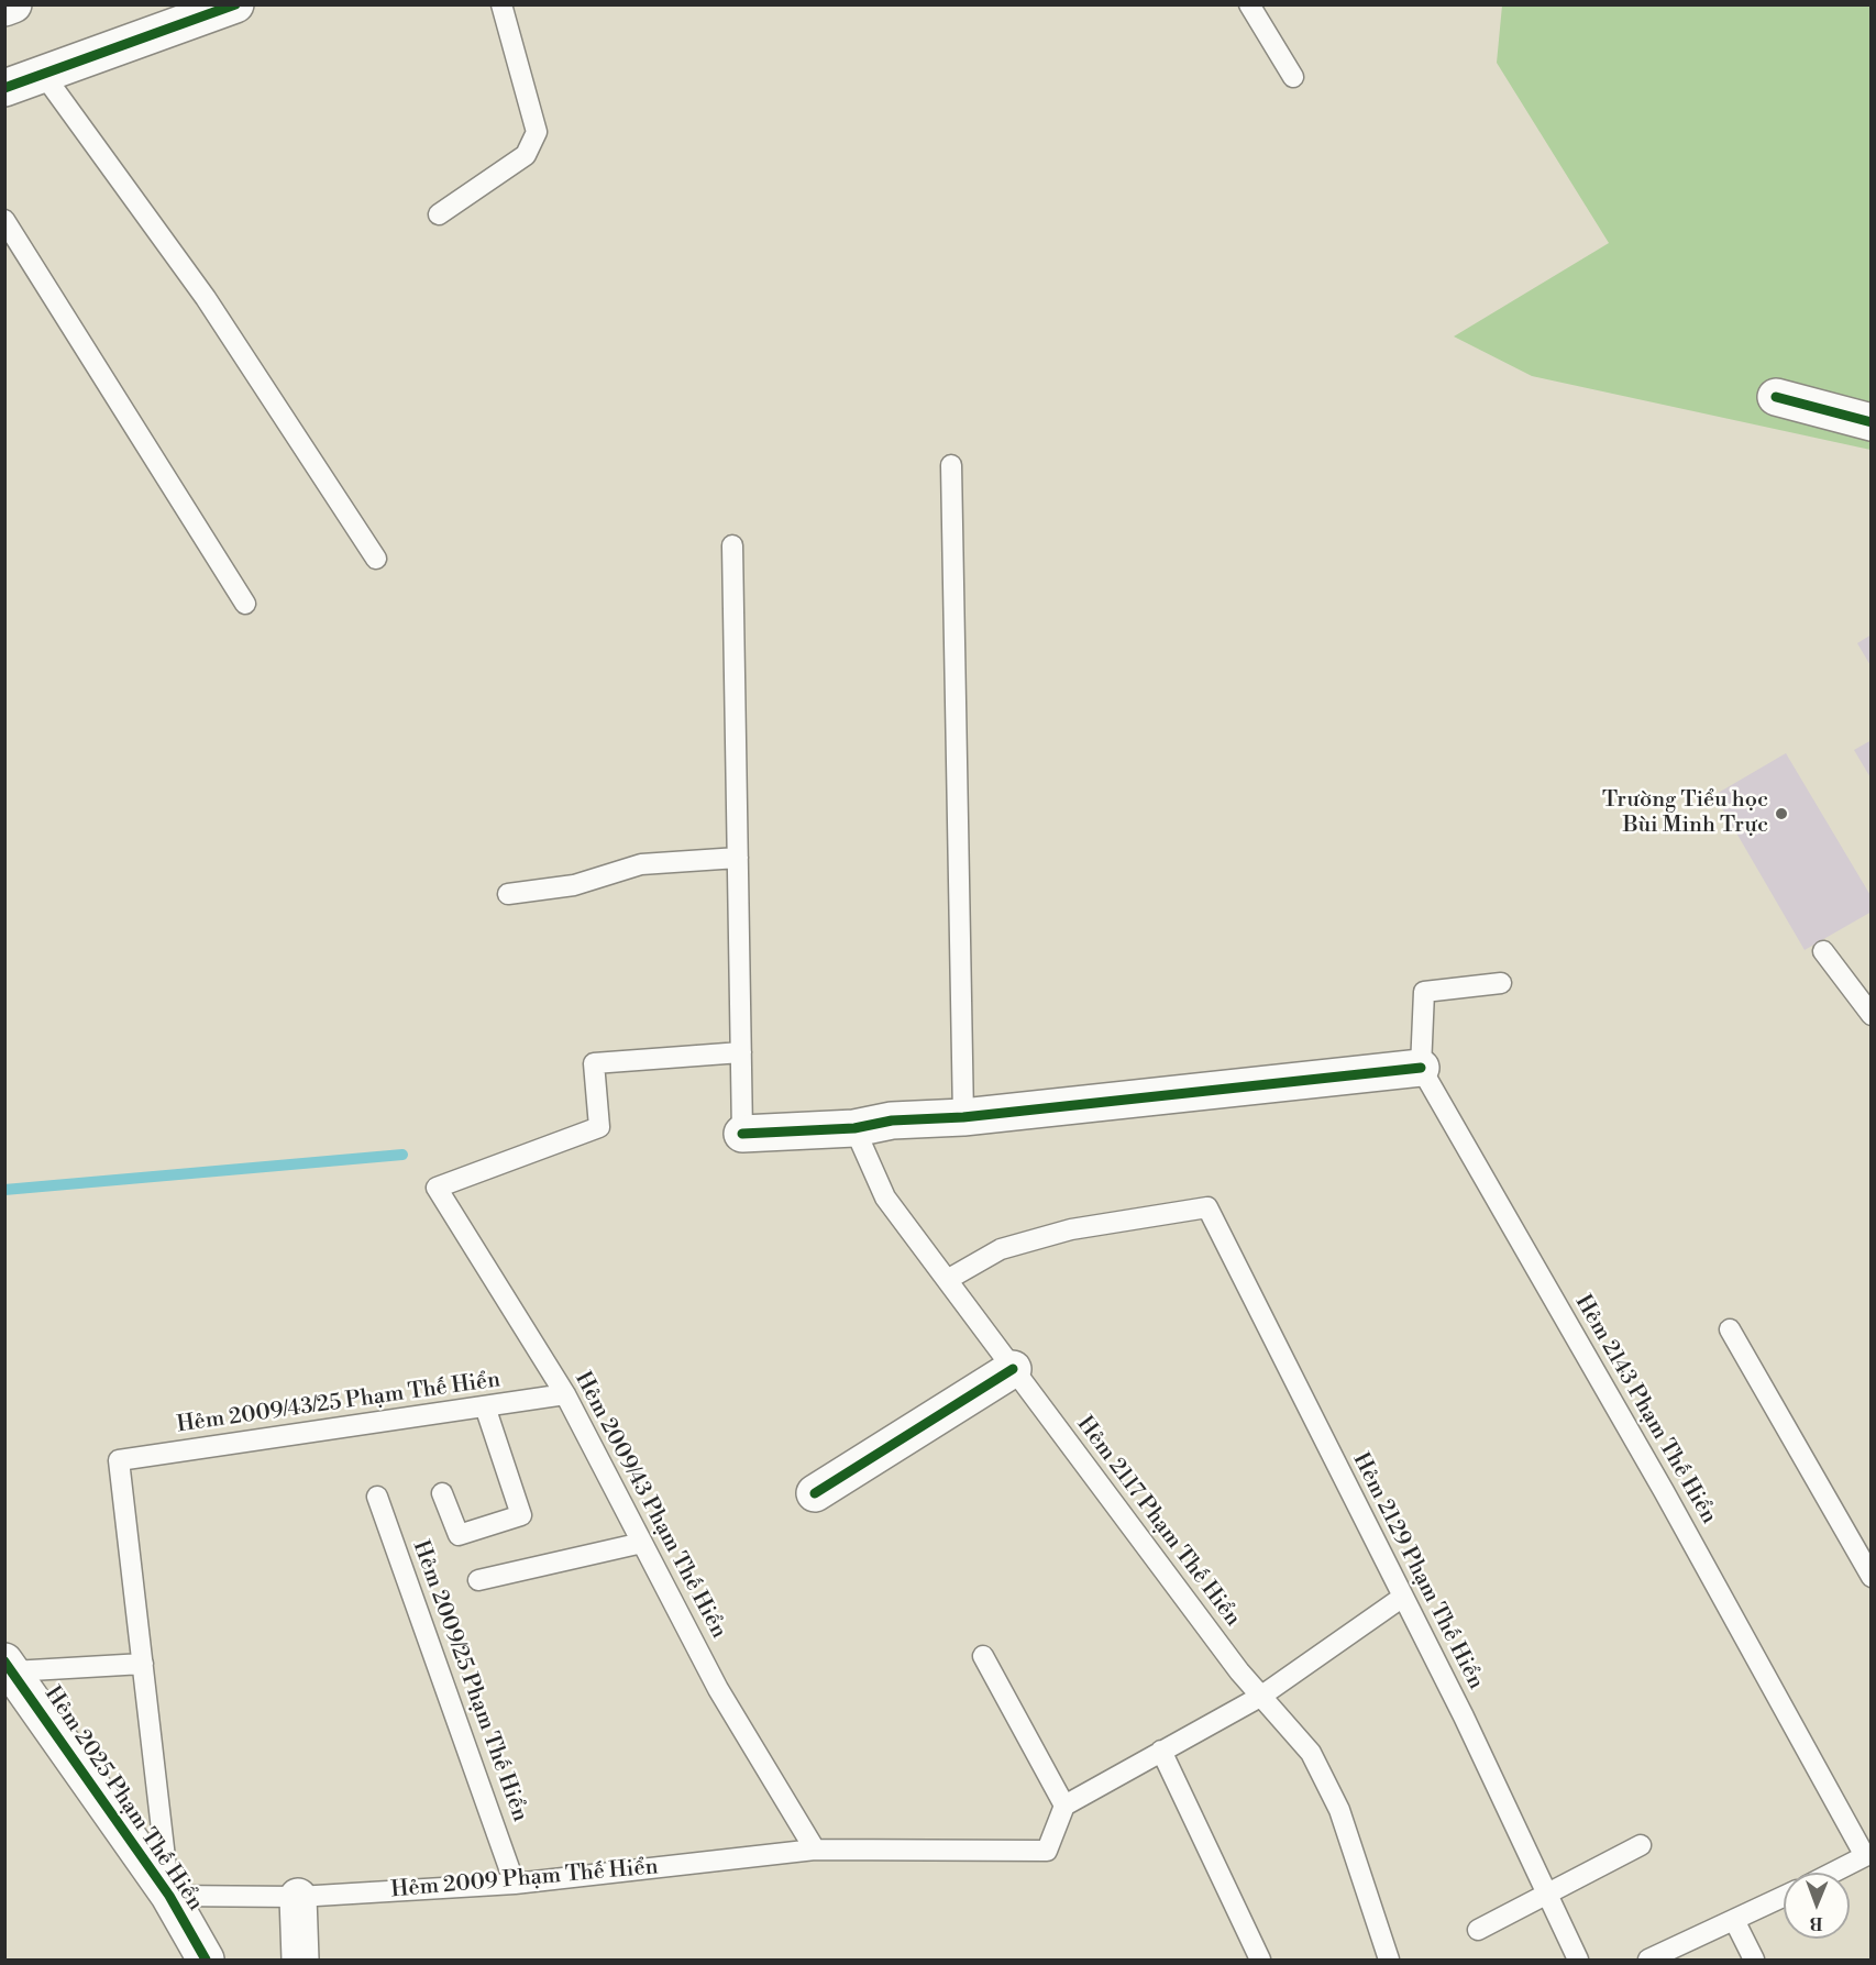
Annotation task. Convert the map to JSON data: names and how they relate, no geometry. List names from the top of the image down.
{
  "streets": {
    "street": ["Hẻm 2025 Phạm Thế Hiển"],
    "lane": [
      "Hẻm 2009/43/25 Phạm Thế Hiển",
      "Hẻm 2143 Phạm Thế Hiển",
      "Hẻm 2009/43 Phạm Thế Hiển",
      "Hẻm 2117 Phạm Thế Hiển",
      "Hẻm 2129 Phạm Thế Hiển",
      "Hẻm 2009/25 Phạm Thế Hiển",
      "Hẻm 2009 Phạm Thế Hiển"
    ]
  },
  "crossings": [
    ["Hẻm 2009/43/25 Phạm Thế Hiển", "Hẻm 2009/43 Phạm Thế Hiển"],
    ["Hẻm 2009/43 Phạm Thế Hiển", "Hẻm 2009 Phạm Thế Hiển"],
    ["Hẻm 2117 Phạm Thế Hiển", "Hẻm 2129 Phạm Thế Hiển"],
    ["Hẻm 2009/25 Phạm Thế Hiển", "Hẻm 2009 Phạm Thế Hiển"],
    ["Hẻm 2025 Phạm Thế Hiển", "Hẻm 2009 Phạm Thế Hiển"]
  ],
  "places": ["Trường Tiểu học Bùi Minh Trực"],
  "north": "bottom"
}
